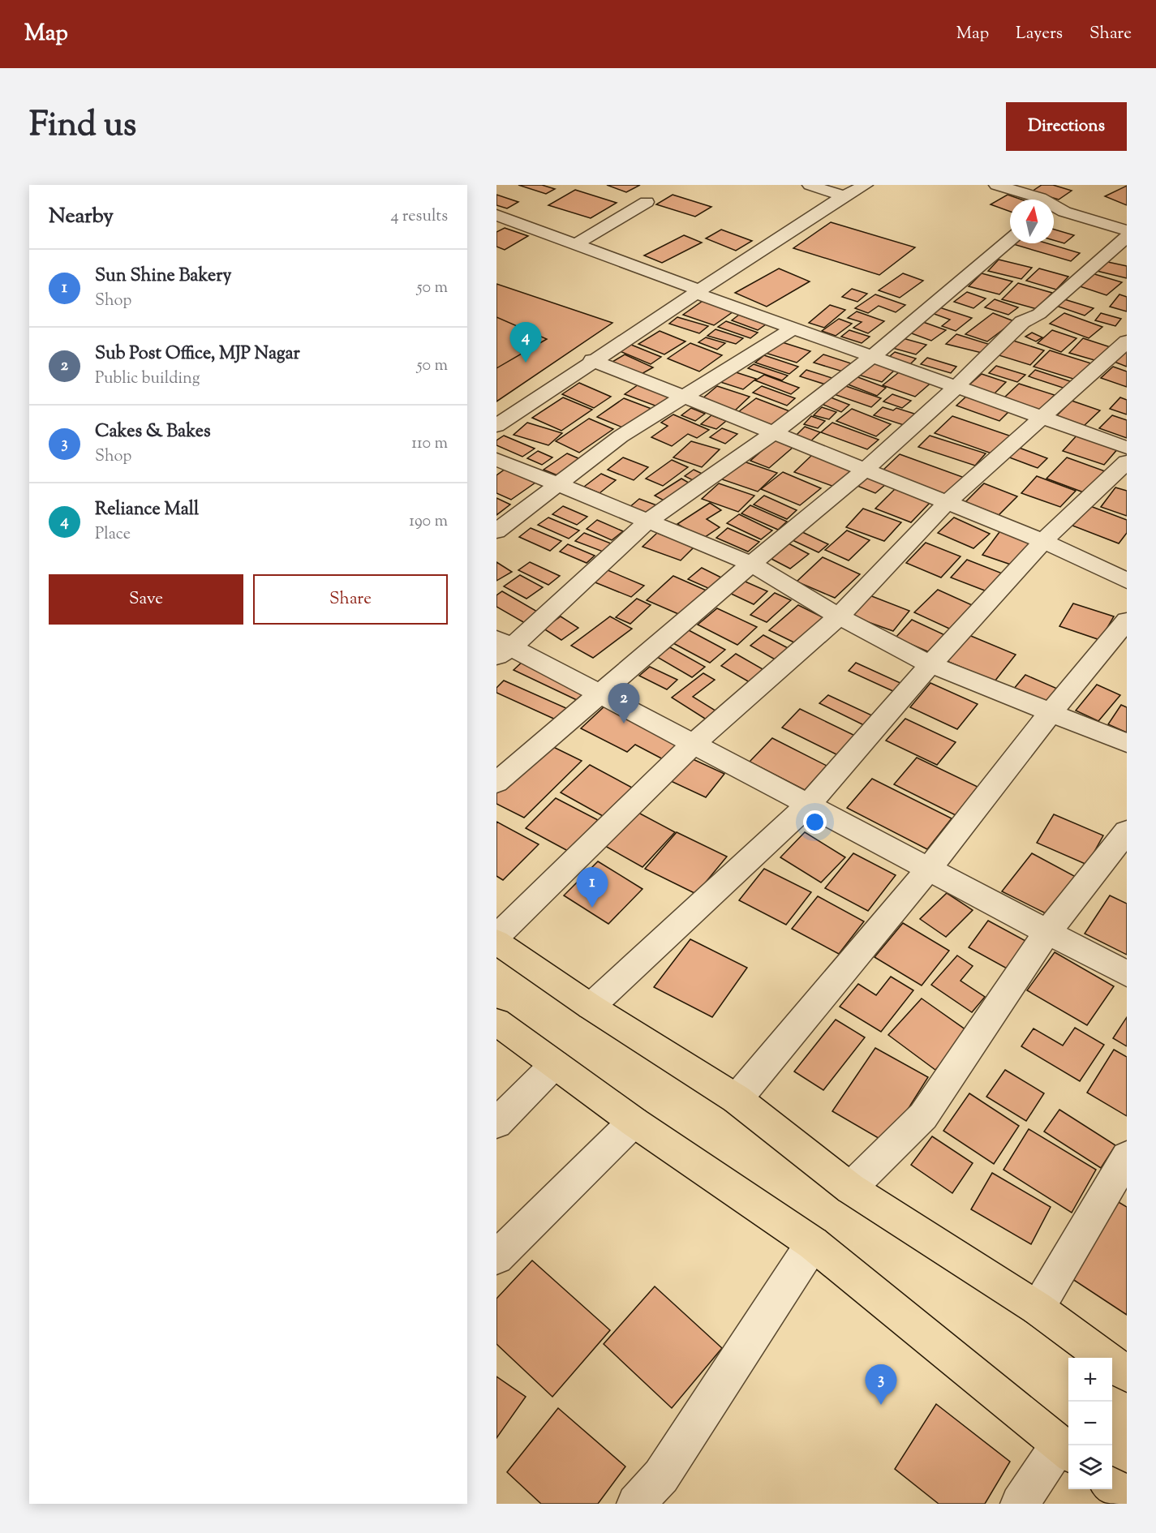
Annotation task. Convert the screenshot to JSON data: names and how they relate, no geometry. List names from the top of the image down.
{
  "north": "top",
  "page": {
    "header": "Map",
    "nav": ["Map", "Layers", "Share"],
    "title": "Find us",
    "buttons": [
      "Directions",
      ["Save", "Share"]
    ],
    "heading": ["Nearby", "4 results"],
    "list": [
      {
        "mark": "1",
        "name": "Sun Shine Bakery",
        "note": "Shop",
        "value": "50 m"
      },
      {
        "mark": "2",
        "name": "Sub Post Office, MJP Nagar",
        "note": "Public building",
        "value": "50 m"
      },
      {
        "mark": "3",
        "name": "Cakes & Bakes",
        "note": "Shop",
        "value": "110 m"
      },
      {
        "mark": "4",
        "name": "Reliance Mall",
        "note": "Place",
        "value": "190 m"
      }
    ],
    "pins": [
      "4",
      "2",
      "1",
      "3"
    ],
    "map_buttons": ["+", "−"]
  }
}
